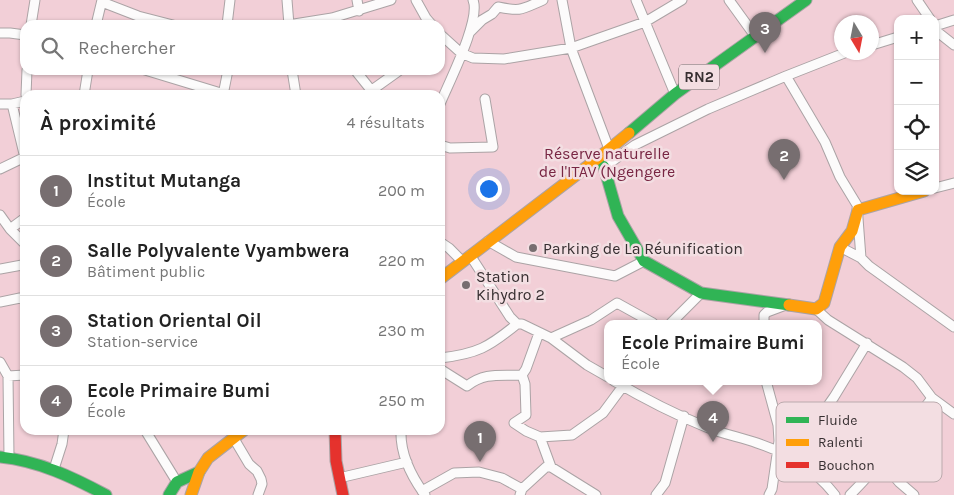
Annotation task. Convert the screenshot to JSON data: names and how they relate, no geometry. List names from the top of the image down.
{
  "streets": {
    "main road": ["RN2"]
  },
  "parks": ["Réserve naturelle de l'ITAV (Ngengere"],
  "places": ["Parking de La Réunification", "Station Kihydro 2"],
  "legend": ["Fluide", "Ralenti", "Bouchon"],
  "north": "bottom",
  "page": {
    "pins": [
      "3",
      "2",
      "4",
      "1"
    ],
    "map_buttons": ["+", "−"],
    "search": "Rechercher",
    "heading": ["À proximité", "4 résultats"],
    "list": [
      {
        "mark": "1",
        "name": "Institut Mutanga",
        "note": "École",
        "value": "200 m"
      },
      {
        "mark": "2",
        "name": "Salle Polyvalente Vyambwera",
        "note": "Bâtiment public",
        "value": "220 m"
      },
      {
        "mark": "3",
        "name": "Station Oriental Oil",
        "note": "Station-service",
        "value": "230 m"
      },
      {
        "mark": "4",
        "name": "Ecole Primaire Bumi",
        "note": "École",
        "value": "250 m"
      }
    ],
    "popup": ["Ecole Primaire Bumi", "École"]
  }
}
